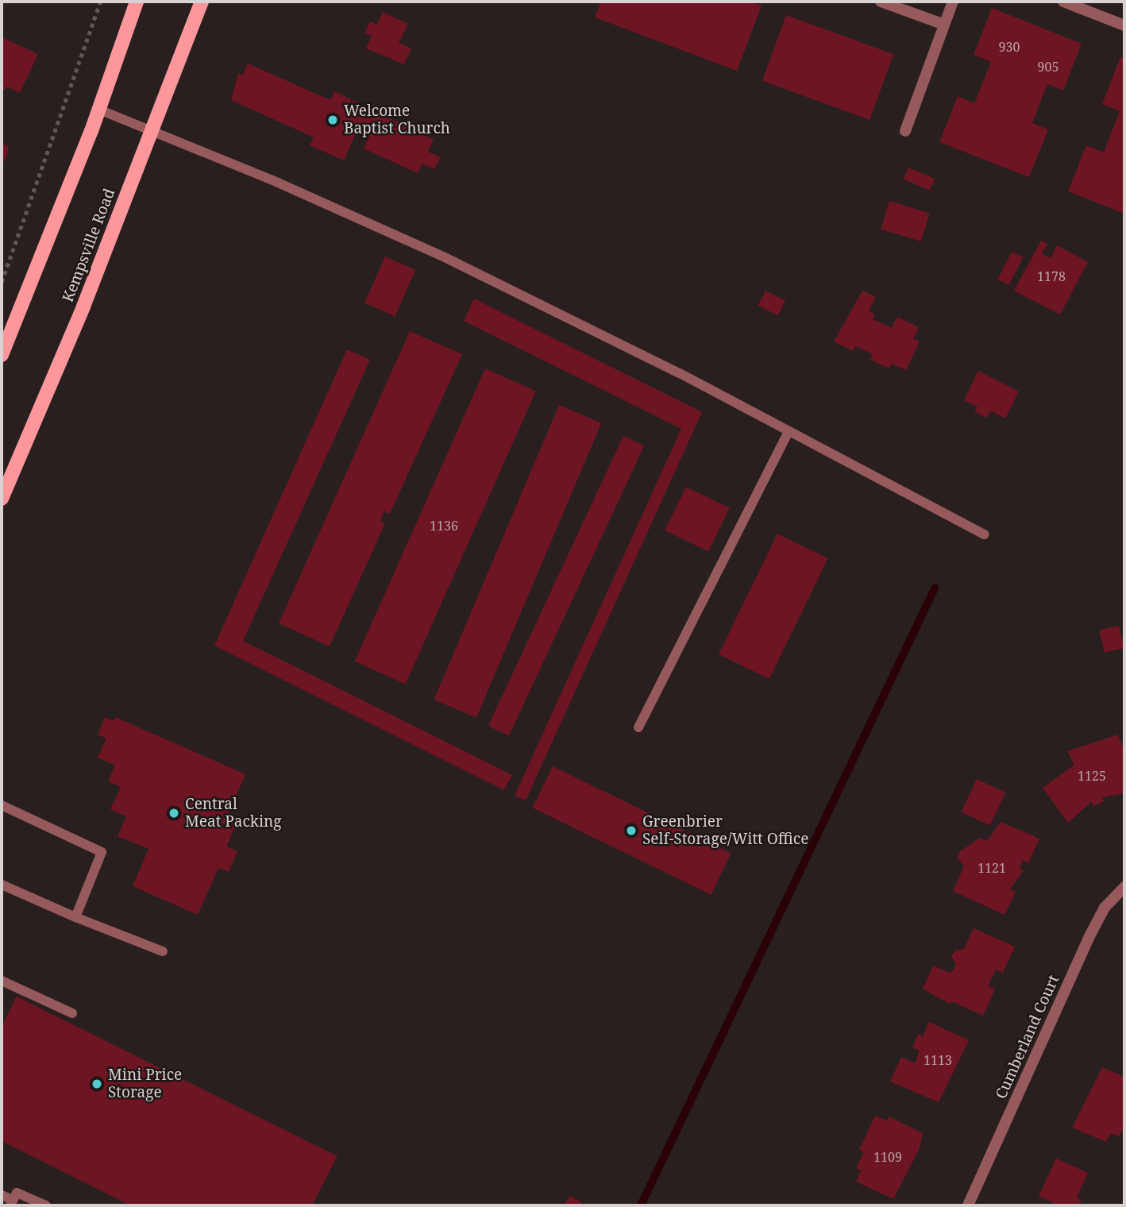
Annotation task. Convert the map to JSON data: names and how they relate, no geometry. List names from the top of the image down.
{
  "streets": {
    "main road": ["Kempsville Road"],
    "street": ["Cumberland Court"]
  },
  "places": [
    "Welcome Baptist Church",
    "Central Meat Packing",
    "Greenbrier Self-Storage/Witt Office",
    "Mini Price Storage"
  ],
  "house_numbers": [
    "930",
    "905",
    "1178",
    "1136",
    "1125",
    "1121",
    "1113",
    "1109"
  ]
}
